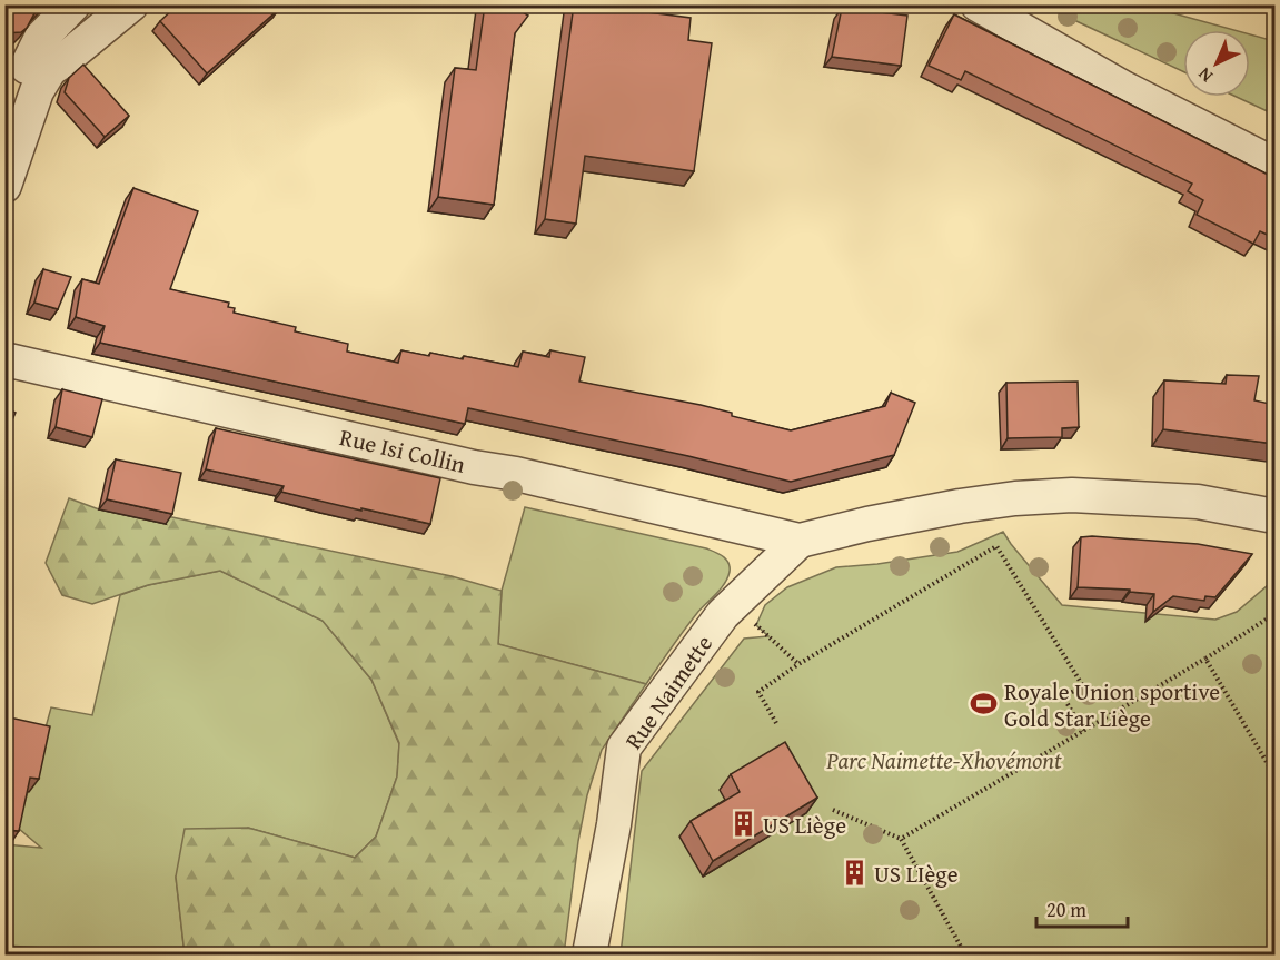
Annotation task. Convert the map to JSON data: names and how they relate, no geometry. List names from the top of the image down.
{
  "streets": {
    "street": ["Rue Isi Collin", "Rue Naimette"]
  },
  "crossings": [
    ["Rue Isi Collin", "Rue Naimette"]
  ],
  "parks": ["Parc Naimette-Xhovémont"],
  "places": {
    "sports": ["Royale Union sportive Gold Star Liège"],
    "building": ["US Liège", "US LIège"]
  },
  "scale_bar": "20 m",
  "north": "bottom left"
}
